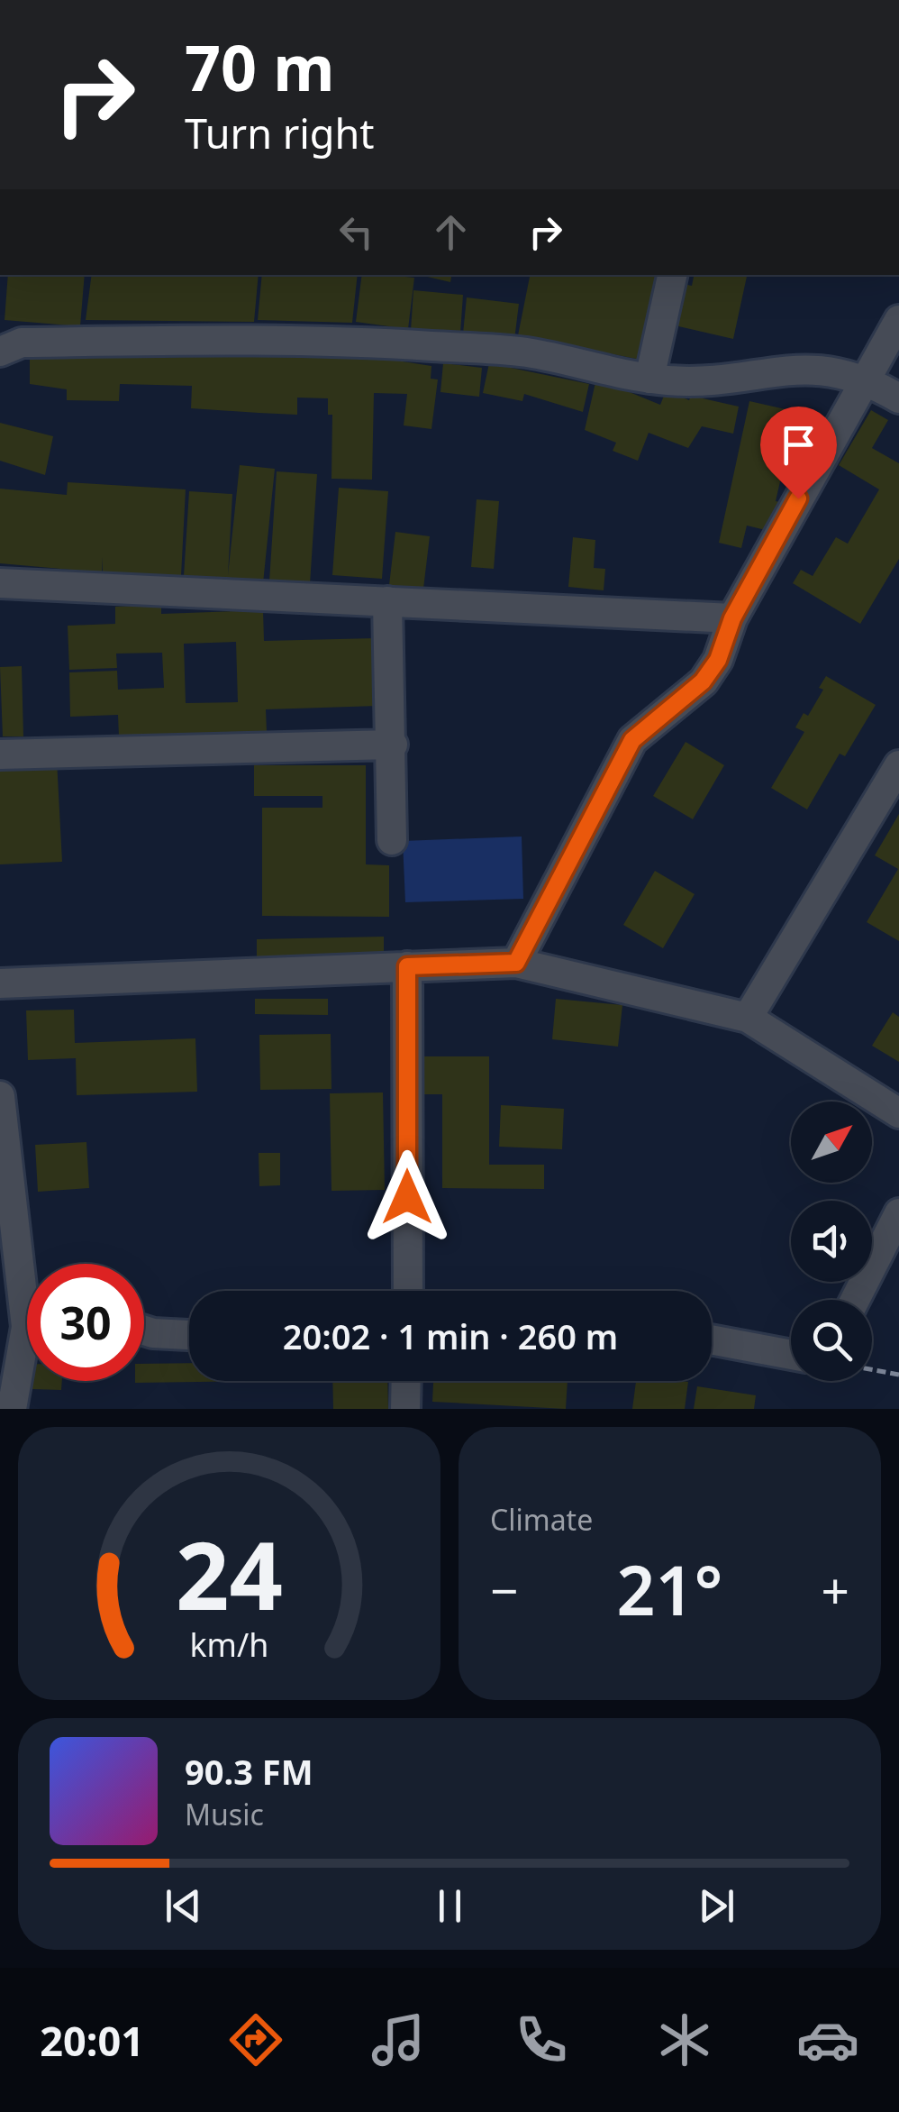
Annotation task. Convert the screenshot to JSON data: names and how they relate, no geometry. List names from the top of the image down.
{
  "north": "top right",
  "page": {
    "turn": ["70 m", "Turn right"],
    "limit": "30",
    "trip": "20:02 · 1 min · 260 m",
    "tile": "Climate",
    "heat": ["−", "21°", "+"],
    "song": ["90.3 FM", "Music"],
    "tabs": "20:01",
    "gauge": ["24", "km/h"]
  }
}
